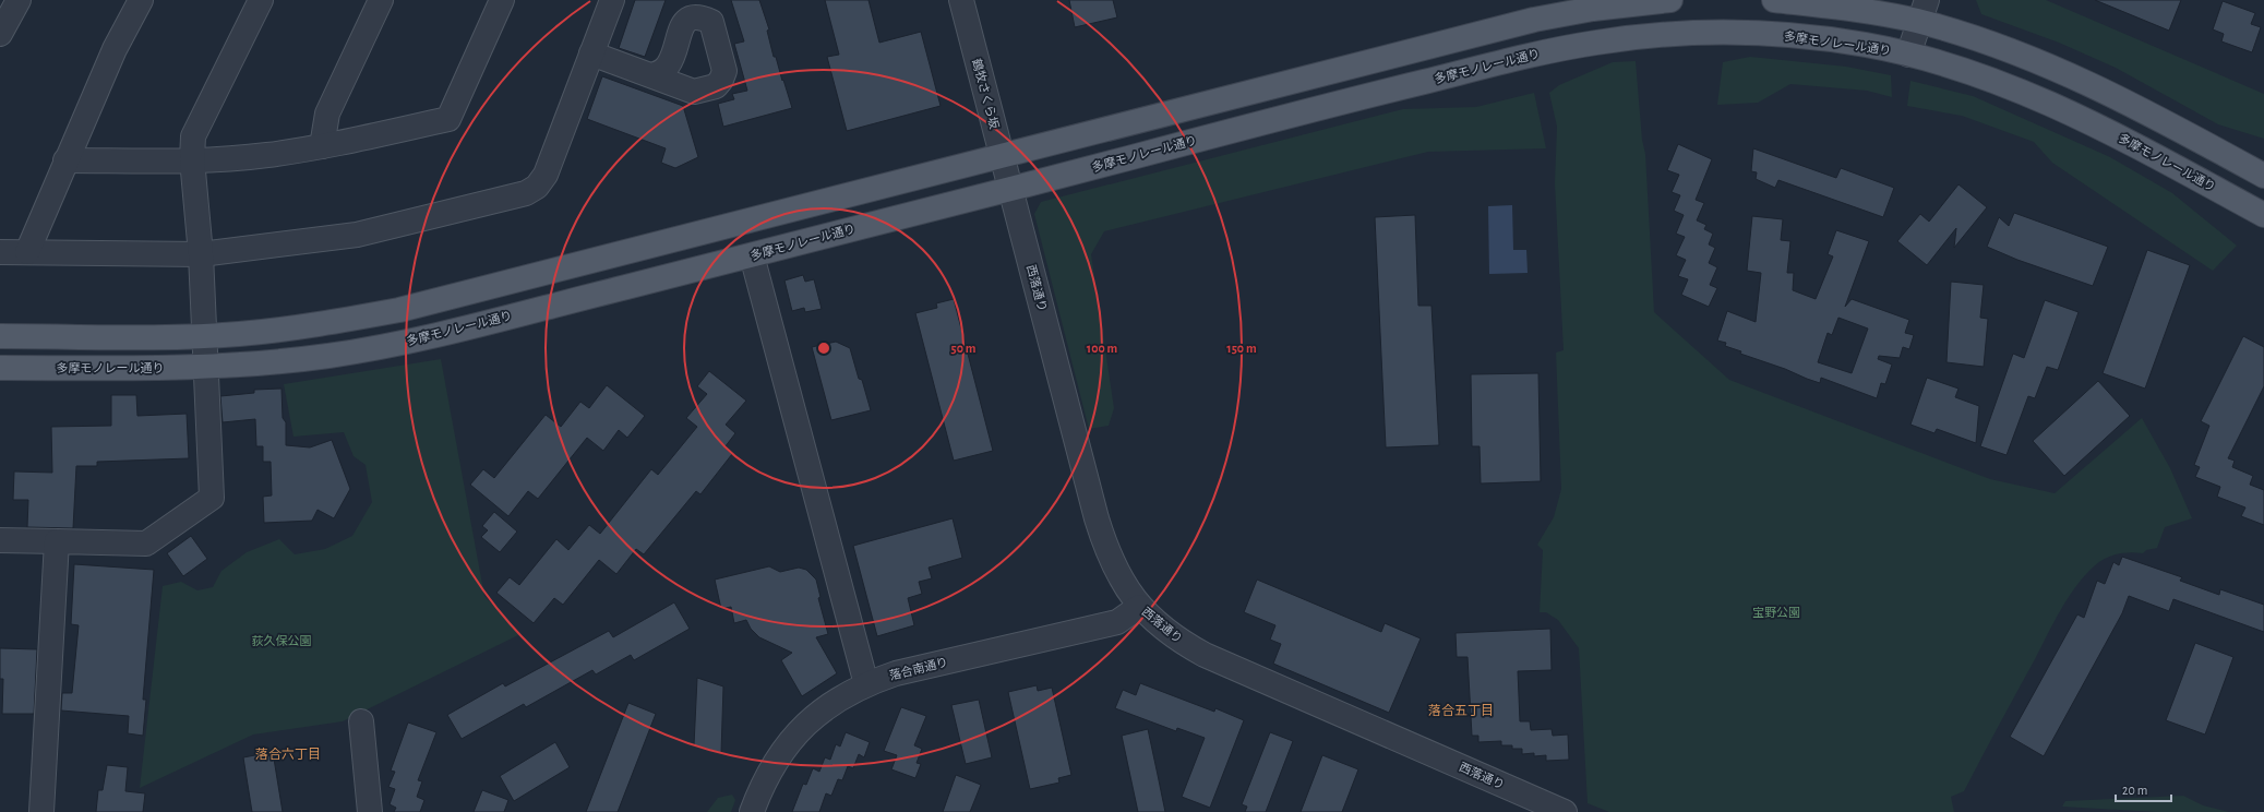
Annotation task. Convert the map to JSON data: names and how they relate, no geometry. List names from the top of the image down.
{
  "streets": {
    "main road": ["多摩モノレール通り"],
    "street": ["鶴牧さくら坂", "西落通り", "落合南通り"]
  },
  "crossings": [
    ["多摩モノレール通り", "鶴牧さくら坂"],
    ["多摩モノレール通り", "西落通り"],
    ["鶴牧さくら坂", "西落通り"],
    ["西落通り", "落合南通り"]
  ],
  "districts": ["落合五丁目", "落合六丁目"],
  "parks": ["宝野公園", "荻久保公園"],
  "scale_bar": "20 m",
  "rings": ["50 m", "100 m", "150 m"]
}
